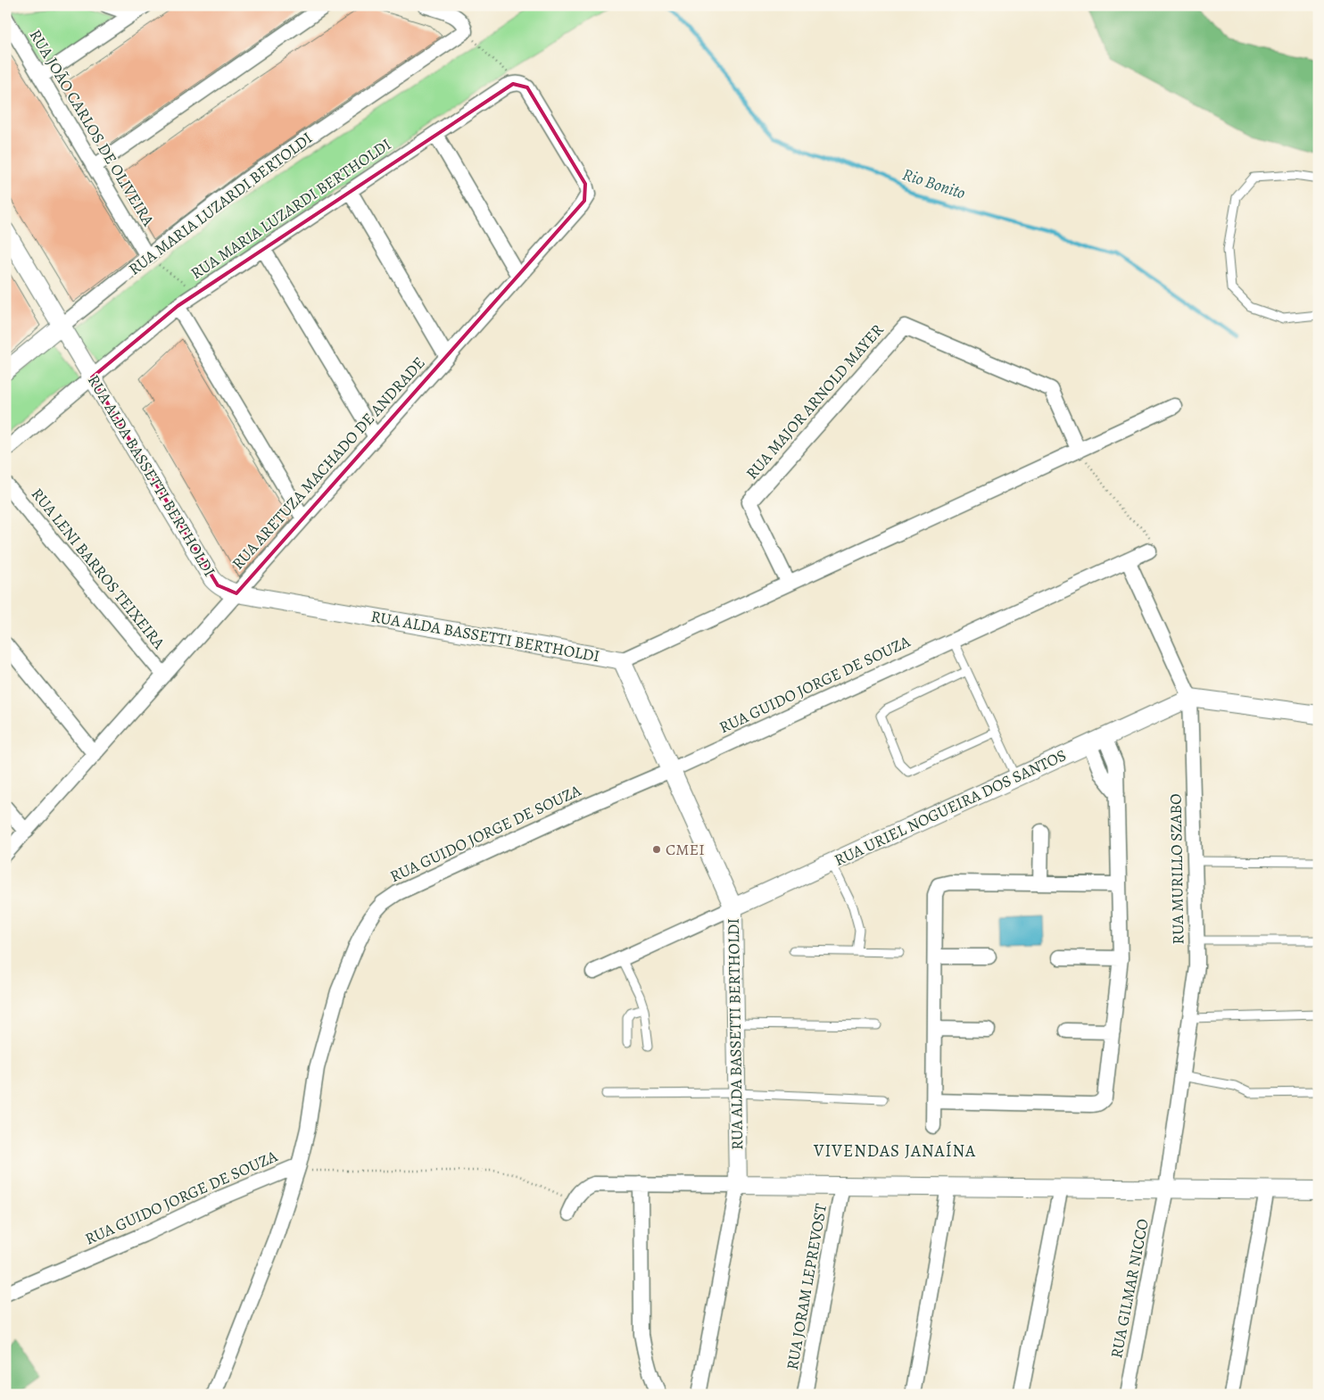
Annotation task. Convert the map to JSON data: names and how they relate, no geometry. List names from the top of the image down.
{
  "streets": {
    "street": [
      "RUA JOÃO CARLOS DE OLIVEIRA",
      "RUA MARIA LUZARDI BERTOLDI",
      "RUA MARIA LUZARDI BERTHOLDI",
      "RUA MAJOR ARNOLD MAYER",
      "RUA ARETUZA MACHADO DE ANDRADE",
      "RUA ALDA BASSETTI BERTHOLDI",
      "RUA LENI BARROS TEIXEIRA",
      "RUA GUIDO JORGE DE SOUZA",
      "RUA URIEL NOGUEIRA DOS SANTOS",
      "RUA MURILLO SZABO",
      "RUA JORAM LEPREVOST",
      "RUA GILMAR NICCO"
    ]
  },
  "crossings": [
    ["RUA JOÃO CARLOS DE OLIVEIRA", "RUA MARIA LUZARDI BERTOLDI"],
    ["RUA MARIA LUZARDI BERTOLDI", "RUA ALDA BASSETTI BERTHOLDI"],
    ["RUA MARIA LUZARDI BERTHOLDI", "RUA ARETUZA MACHADO DE ANDRADE"],
    ["RUA MARIA LUZARDI BERTHOLDI", "RUA ALDA BASSETTI BERTHOLDI"],
    ["RUA ARETUZA MACHADO DE ANDRADE", "RUA ALDA BASSETTI BERTHOLDI"],
    ["RUA ARETUZA MACHADO DE ANDRADE", "RUA LENI BARROS TEIXEIRA"],
    ["RUA ALDA BASSETTI BERTHOLDI", "RUA GUIDO JORGE DE SOUZA"],
    ["RUA ALDA BASSETTI BERTHOLDI", "RUA URIEL NOGUEIRA DOS SANTOS"],
    ["RUA GUIDO JORGE DE SOUZA", "RUA MURILLO SZABO"],
    ["RUA URIEL NOGUEIRA DOS SANTOS", "RUA MURILLO SZABO"],
    ["RUA MURILLO SZABO", "RUA GILMAR NICCO"]
  ],
  "districts": ["VIVENDAS JANAÍNA"],
  "water": ["Rio Bonito"],
  "places": ["CMEI"]
}
